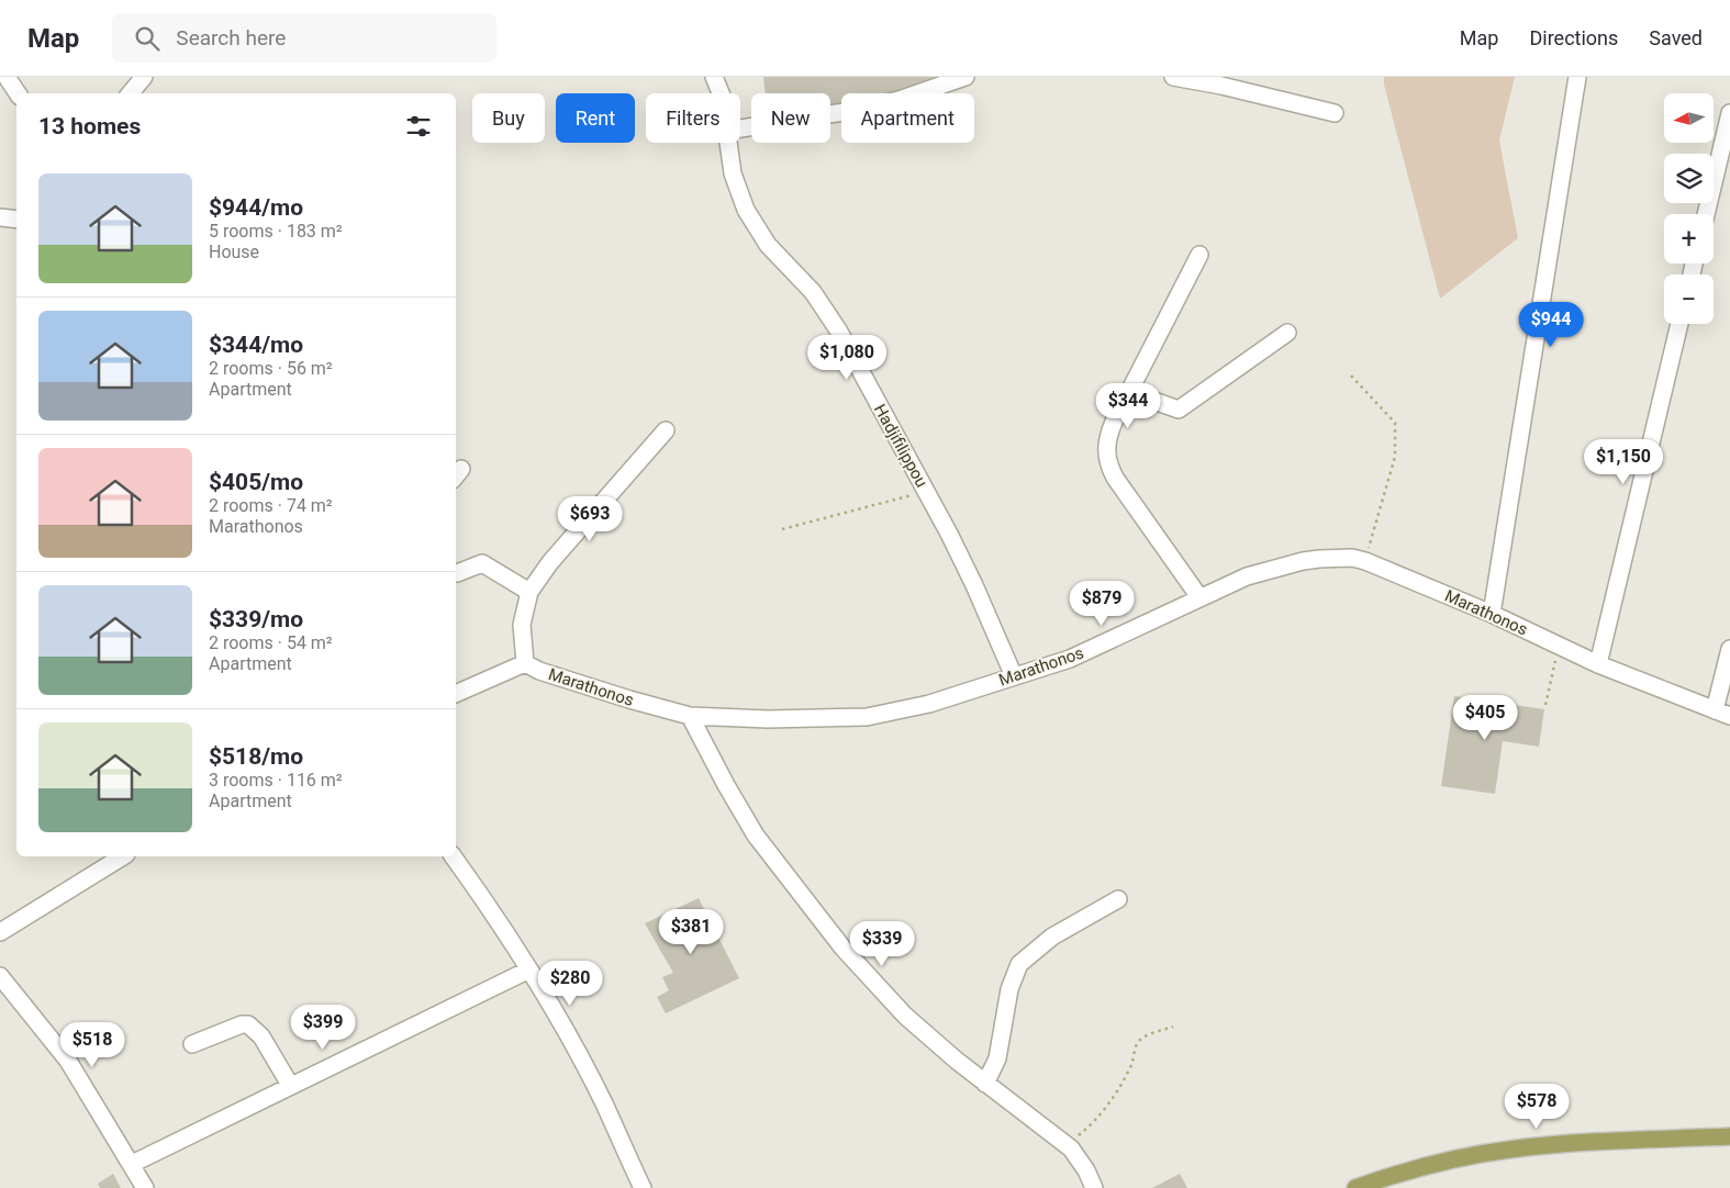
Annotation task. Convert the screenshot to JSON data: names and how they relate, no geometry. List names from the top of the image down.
{
  "streets": {
    "street": ["Hadjifilippou", "Marathonos"]
  },
  "crossings": [
    ["Hadjifilippou", "Marathonos"]
  ],
  "north": "left",
  "page": {
    "header": "Map",
    "search": "Search here",
    "nav": ["Map", "Directions", "Saved"],
    "map_buttons": ["+", "−"],
    "chip": [
      "Buy",
      "Rent",
      "Filters",
      "New",
      "Apartment"
    ],
    "heading": "13 homes",
    "list": [
      {
        "name": "$944/mo",
        "note": "5 rooms · 183 m² · House"
      },
      {
        "name": "$344/mo",
        "note": "2 rooms · 56 m² · Apartment"
      },
      {
        "name": "$405/mo",
        "note": "2 rooms · 74 m² · Marathonos"
      },
      {
        "name": "$339/mo",
        "note": "2 rooms · 54 m² · Apartment"
      },
      {
        "name": "$518/mo",
        "note": "3 rooms · 116 m² · Apartment"
      }
    ],
    "price": [
      "$944",
      "$1,080",
      "$344",
      "$1,150",
      "$693",
      "$879",
      "$405",
      "$381",
      "$339",
      "$280",
      "$399",
      "$518",
      "$578"
    ]
  }
}
